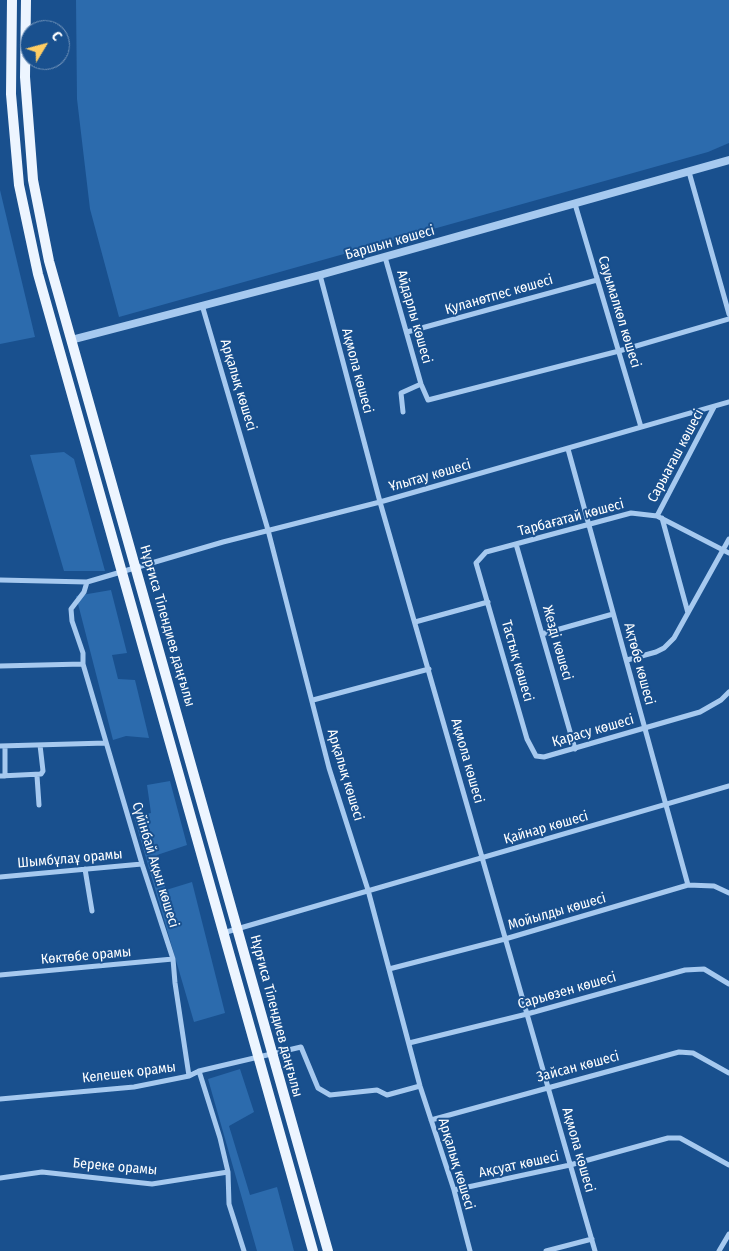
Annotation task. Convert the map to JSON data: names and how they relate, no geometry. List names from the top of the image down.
{
  "streets": {
    "main road": ["Нұрғиса Тілендиев даңғылы"],
    "street": [
      "Баршын көшесі",
      "Қуланөтпес көшесі",
      "Сауымалкөл көшесі",
      "Айдарлы көшесі",
      "Ақмола көшесі",
      "Арқалық көшесі",
      "Сарыағаш көшесі",
      "Ұлытау көшесі",
      "Тарбағатай көшесі",
      "Жезді көшесі",
      "Тастық көшесі",
      "Ақтөбе көшесі",
      "Қарасу көшесі",
      "Қайнар көшесі",
      "Шымбұлаұ орамы",
      "Сүйінбай Ақын көшесі",
      "Мойылды көшесі",
      "Көктөбе орамы",
      "Сарыөзен көшесі",
      "Зайсан көшесі",
      "Келешек орамы",
      "Ақсуат көшесі",
      "Береке орамы"
    ]
  },
  "crossings": [
    ["Баршын көшесі", "Сауымалкөл көшесі"],
    ["Баршын көшесі", "Айдарлы көшесі"],
    ["Баршын көшесі", "Ақмола көшесі"],
    ["Баршын көшесі", "Арқалық көшесі"],
    ["Баршын көшесі", "Нұрғиса Тілендиев даңғылы"],
    ["Қуланөтпес көшесі", "Сауымалкөл көшесі"],
    ["Қуланөтпес көшесі", "Айдарлы көшесі"],
    ["Сауымалкөл көшесі", "Айдарлы көшесі"],
    ["Сауымалкөл көшесі", "Ұлытау көшесі"],
    ["Ақмола көшесі", "Ұлытау көшесі"],
    ["Ақмола көшесі", "Қайнар көшесі"],
    ["Ақмола көшесі", "Мойылды көшесі"],
    ["Ақмола көшесі", "Сарыөзен көшесі"],
    ["Ақмола көшесі", "Зайсан көшесі"],
    ["Ақмола көшесі", "Ақсуат көшесі"],
    ["Арқалық көшесі", "Ұлытау көшесі"],
    ["Арқалық көшесі", "Қайнар көшесі"],
    ["Арқалық көшесі", "Мойылды көшесі"],
    ["Арқалық көшесі", "Сарыөзен көшесі"],
    ["Арқалық көшесі", "Зайсан көшесі"],
    ["Арқалық көшесі", "Ақсуат көшесі"],
    ["Сарыағаш көшесі", "Ұлытау көшесі"],
    ["Сарыағаш көшесі", "Тарбағатай көшесі"],
    ["Ұлытау көшесі", "Нұрғиса Тілендиев даңғылы"],
    ["Ұлытау көшесі", "Ақтөбе көшесі"],
    ["Ұлытау көшесі", "Сүйінбай Ақын көшесі"],
    ["Тарбағатай көшесі", "Жезді көшесі"],
    ["Тарбағатай көшесі", "Тастық көшесі"],
    ["Тарбағатай көшесі", "Ақтөбе көшесі"],
    ["Нұрғиса Тілендиев даңғылы", "Қайнар көшесі"],
    ["Нұрғиса Тілендиев даңғылы", "Келешек орамы"],
    ["Жезді көшесі", "Қарасу көшесі"],
    ["Тастық көшесі", "Қарасу көшесі"],
    ["Ақтөбе көшесі", "Қарасу көшесі"],
    ["Ақтөбе көшесі", "Қайнар көшесі"],
    ["Ақтөбе көшесі", "Мойылды көшесі"],
    ["Шымбұлаұ орамы", "Сүйінбай Ақын көшесі"],
    ["Сүйінбай Ақын көшесі", "Көктөбе орамы"],
    ["Сүйінбай Ақын көшесі", "Келешек орамы"]
  ],
  "north": "top right"
}
